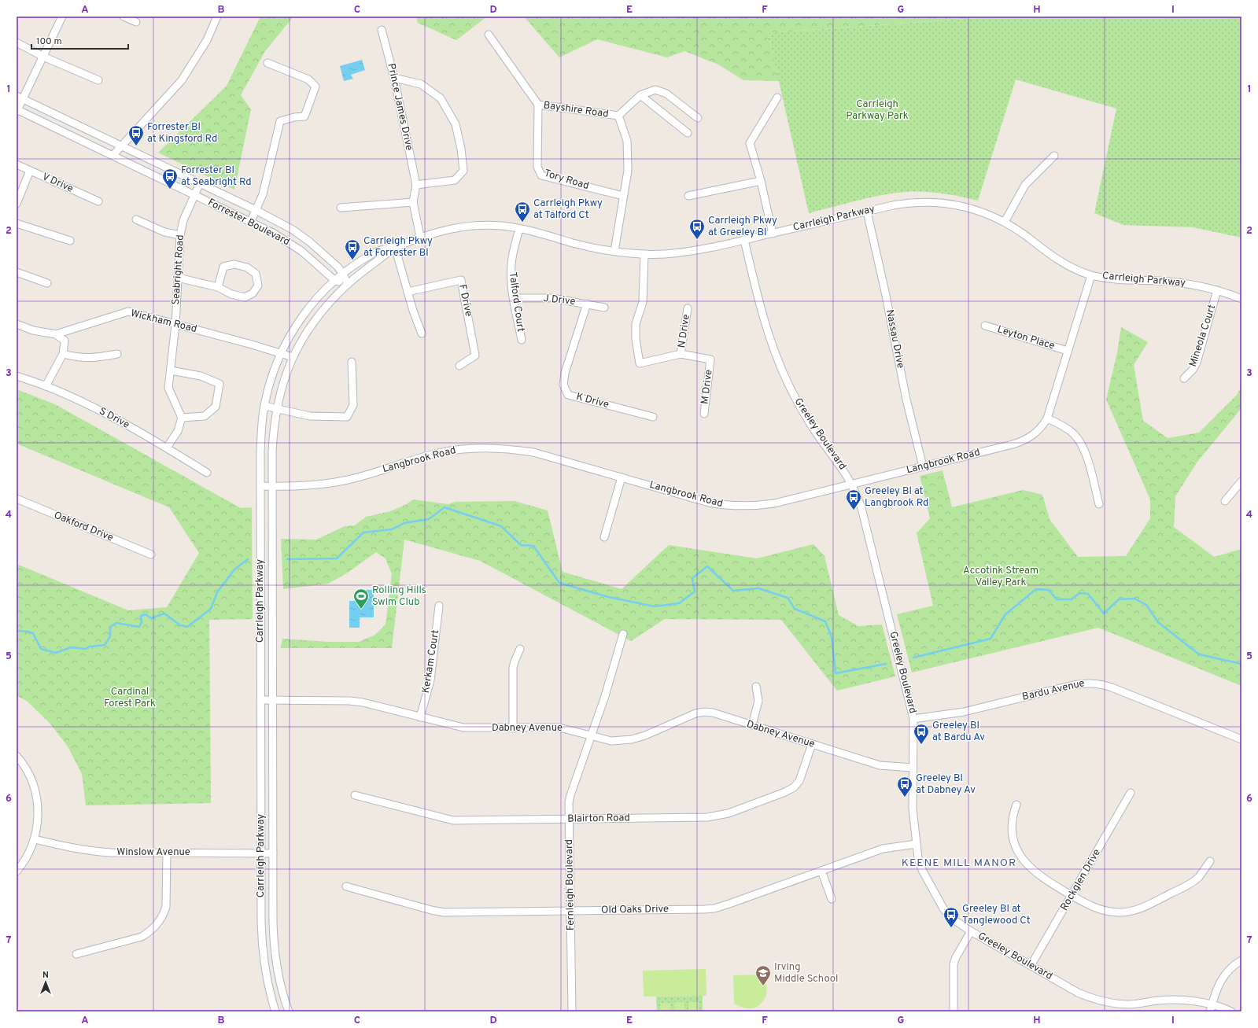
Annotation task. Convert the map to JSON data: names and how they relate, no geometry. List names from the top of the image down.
{
  "streets": {
    "street": [
      "Prince James Drive",
      "Bayshire Road",
      "Tory Road",
      "V Drive",
      "Carrleigh Parkway",
      "Forrester Boulevard",
      "Seabright Road",
      "F Drive",
      "J Drive",
      "Talford Court",
      "Wickham Road",
      "N Drive",
      "Mineola Court",
      "Leyton Place",
      "Nassau Drive",
      "M Drive",
      "K Drive",
      "S Drive",
      "Greeley Boulevard",
      "Langbrook Road",
      "Oakford Drive",
      "Kerkam Court",
      "Bardu Avenue",
      "Dabney Avenue",
      "Blairton Road",
      "Winslow Avenue",
      "Rockglen Drive",
      "Fernleigh Boulevard",
      "Old Oaks Drive"
    ]
  },
  "crossings": [
    ["Bayshire Road", "Tory Road"],
    ["Bayshire Road", "Carrleigh Parkway"],
    ["Carrleigh Parkway", "Forrester Boulevard"],
    ["Carrleigh Parkway", "Talford Court"],
    ["Carrleigh Parkway", "Wickham Road"],
    ["Carrleigh Parkway", "Mineola Court"],
    ["Carrleigh Parkway", "Nassau Drive"],
    ["Carrleigh Parkway", "Greeley Boulevard"],
    ["Carrleigh Parkway", "Langbrook Road"],
    ["Carrleigh Parkway", "Dabney Avenue"],
    ["Carrleigh Parkway", "Winslow Avenue"],
    ["Forrester Boulevard", "Seabright Road"],
    ["Seabright Road", "Wickham Road"],
    ["J Drive", "Talford Court"],
    ["J Drive", "K Drive"],
    ["N Drive", "M Drive"],
    ["Leyton Place", "Langbrook Road"],
    ["Nassau Drive", "Langbrook Road"],
    ["Greeley Boulevard", "Langbrook Road"],
    ["Greeley Boulevard", "Bardu Avenue"],
    ["Greeley Boulevard", "Dabney Avenue"],
    ["Greeley Boulevard", "Rockglen Drive"],
    ["Greeley Boulevard", "Old Oaks Drive"],
    ["Kerkam Court", "Dabney Avenue"],
    ["Dabney Avenue", "Blairton Road"],
    ["Dabney Avenue", "Fernleigh Boulevard"],
    ["Blairton Road", "Fernleigh Boulevard"],
    ["Fernleigh Boulevard", "Old Oaks Drive"]
  ],
  "districts": ["KEENE MILL MANOR"],
  "parks": ["Carrleigh Parkway Park", "Accotink Stream Valley Park", "Cardinal Forest Park"],
  "places": {
    "bus stop": [
      "Forrester Bl at Kingsford Rd",
      "Forrester Bl at Seabright Rd",
      "Carrleigh Pkwy at Talford Ct",
      "Carrleigh Pkwy at Greeley Bl",
      "Carrleigh Pkwy at Forrester Bl",
      "Greeley Bl at Langbrook Rd",
      "Greeley Bl at Bardu Av",
      "Greeley Bl at Dabney Av",
      "Greeley Bl at Tanglewood Ct"
    ],
    "sports": ["Rolling Hills Swim Club"],
    "school or university": ["Irving Middle School"]
  },
  "scale_bar": "100 m",
  "north": "top",
  "grid": {
    "columns": [
      "A",
      "B",
      "C",
      "D",
      "E",
      "F",
      "G",
      "H",
      "I"
    ],
    "rows": [
      "1",
      "2",
      "3",
      "4",
      "5",
      "6",
      "7"
    ]
  }
}
